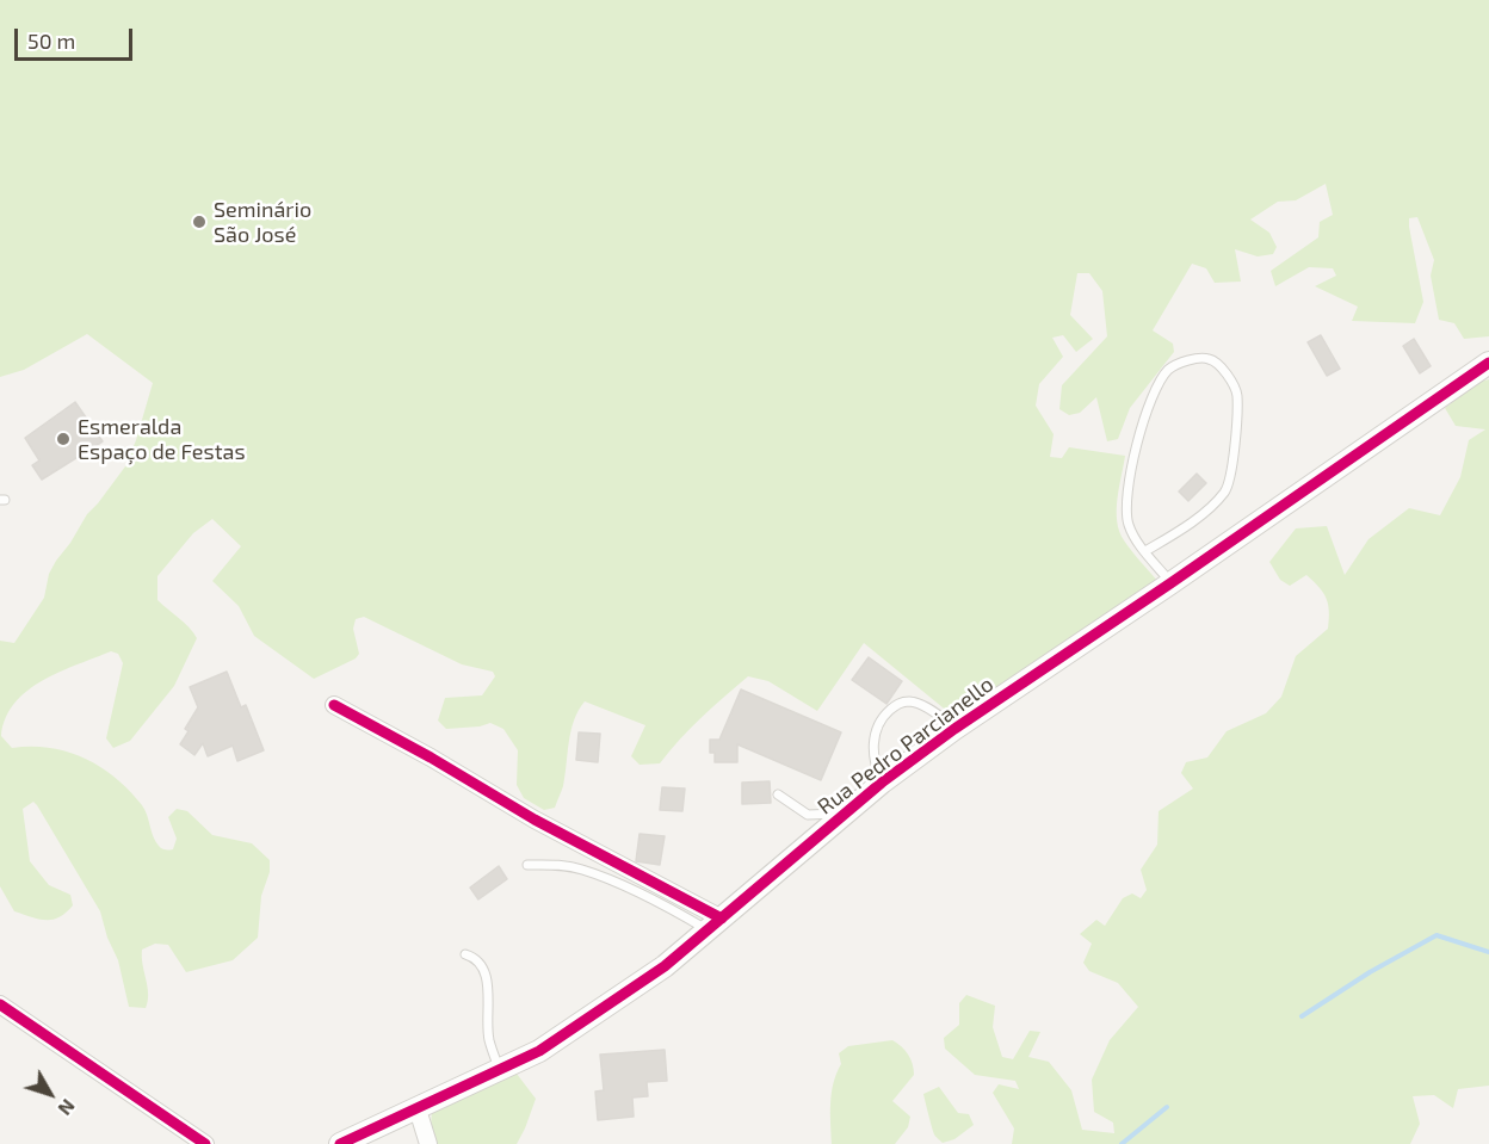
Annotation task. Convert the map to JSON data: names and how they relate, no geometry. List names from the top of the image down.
{
  "streets": {
    "street": ["Rua Pedro Parcianello"]
  },
  "places": ["Seminário São José", "Esmeralda Espaço de Festas"],
  "scale_bar": "50 m",
  "north": "bottom right"
}
